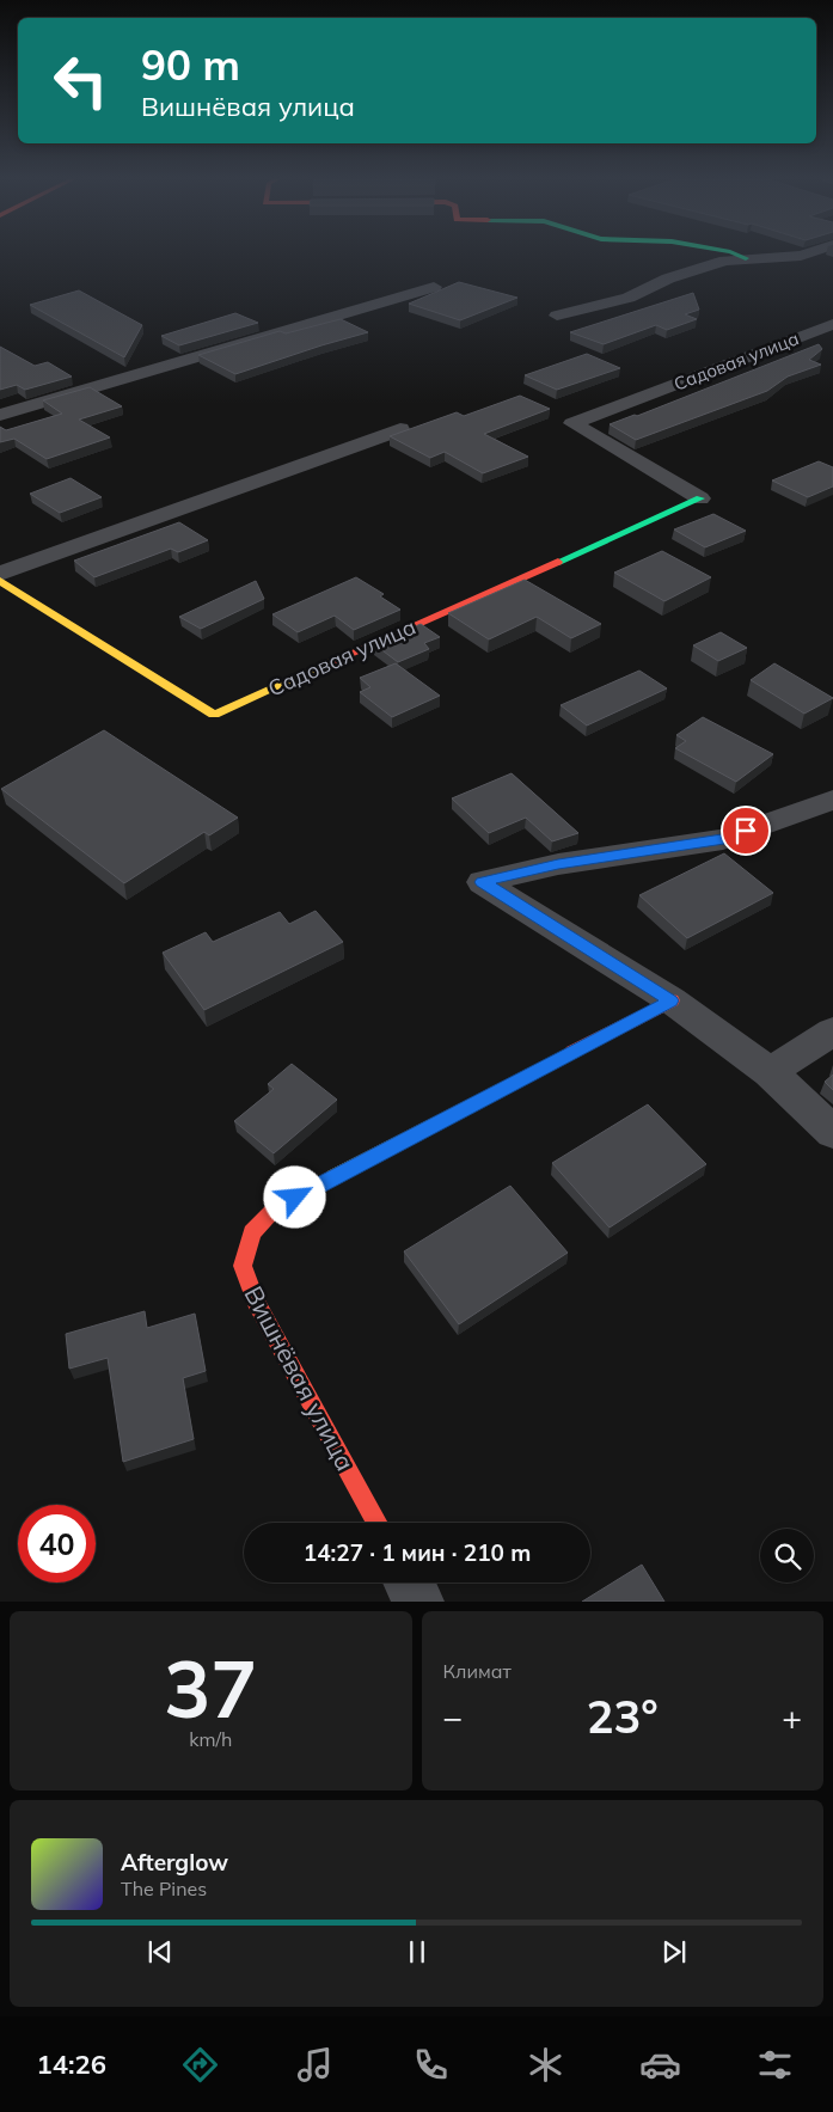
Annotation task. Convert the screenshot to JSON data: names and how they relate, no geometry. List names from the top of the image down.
{
  "streets": {
    "street": ["Садовая улица", "Вишнёвая улица"]
  },
  "page": {
    "turn": ["90 m", "Вишнёвая улица"],
    "limit": "40",
    "trip": "14:27 · 1 мин · 210 m",
    "tile": [
      ["37", "km/h"],
      "Климат"
    ],
    "heat": ["−", "23°", "+"],
    "song": ["Afterglow", "The Pines"],
    "tabs": "14:26"
  }
}
